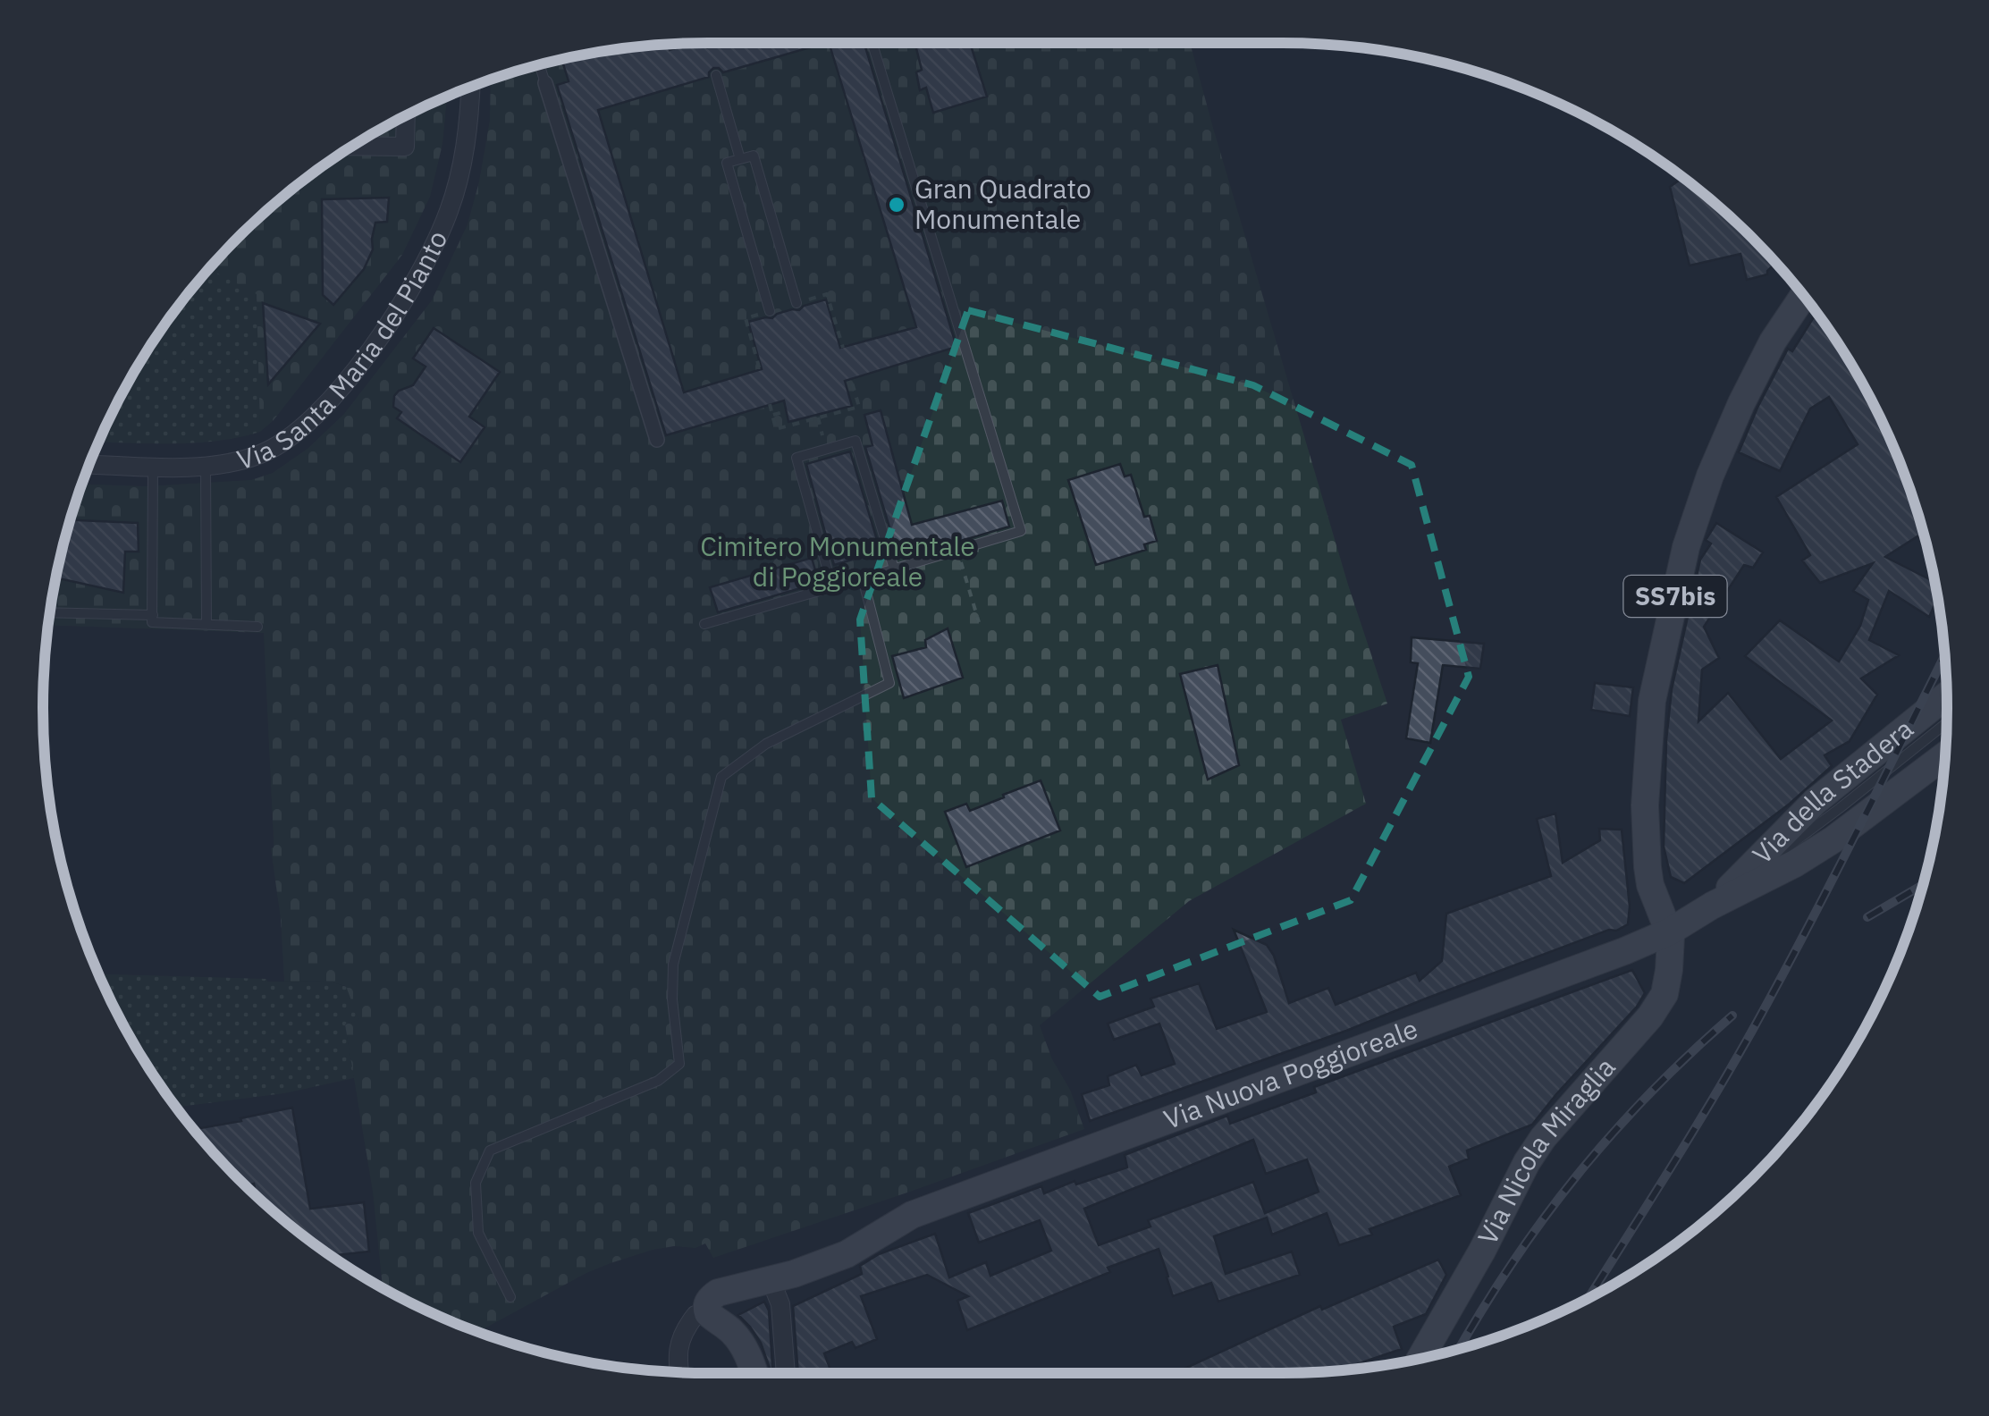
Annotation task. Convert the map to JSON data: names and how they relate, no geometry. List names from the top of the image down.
{
  "streets": {
    "main road": [
      "SS7bis",
      "Via della Stadera",
      "Via Nuova Poggioreale",
      "Via Nicola Miraglia"
    ],
    "street": ["Via Santa Maria del Pianto"]
  },
  "crossings": [
    ["SS7bis", "Via della Stadera"],
    ["SS7bis", "Via Nuova Poggioreale"],
    ["SS7bis", "Via Nicola Miraglia"],
    ["Via della Stadera", "Via Nuova Poggioreale"],
    ["Via della Stadera", "Via Nicola Miraglia"],
    ["Via Nuova Poggioreale", "Via Nicola Miraglia"]
  ],
  "parks": ["Cimitero Monumentale di Poggioreale"],
  "places": ["Gran Quadrato Monumentale"]
}
